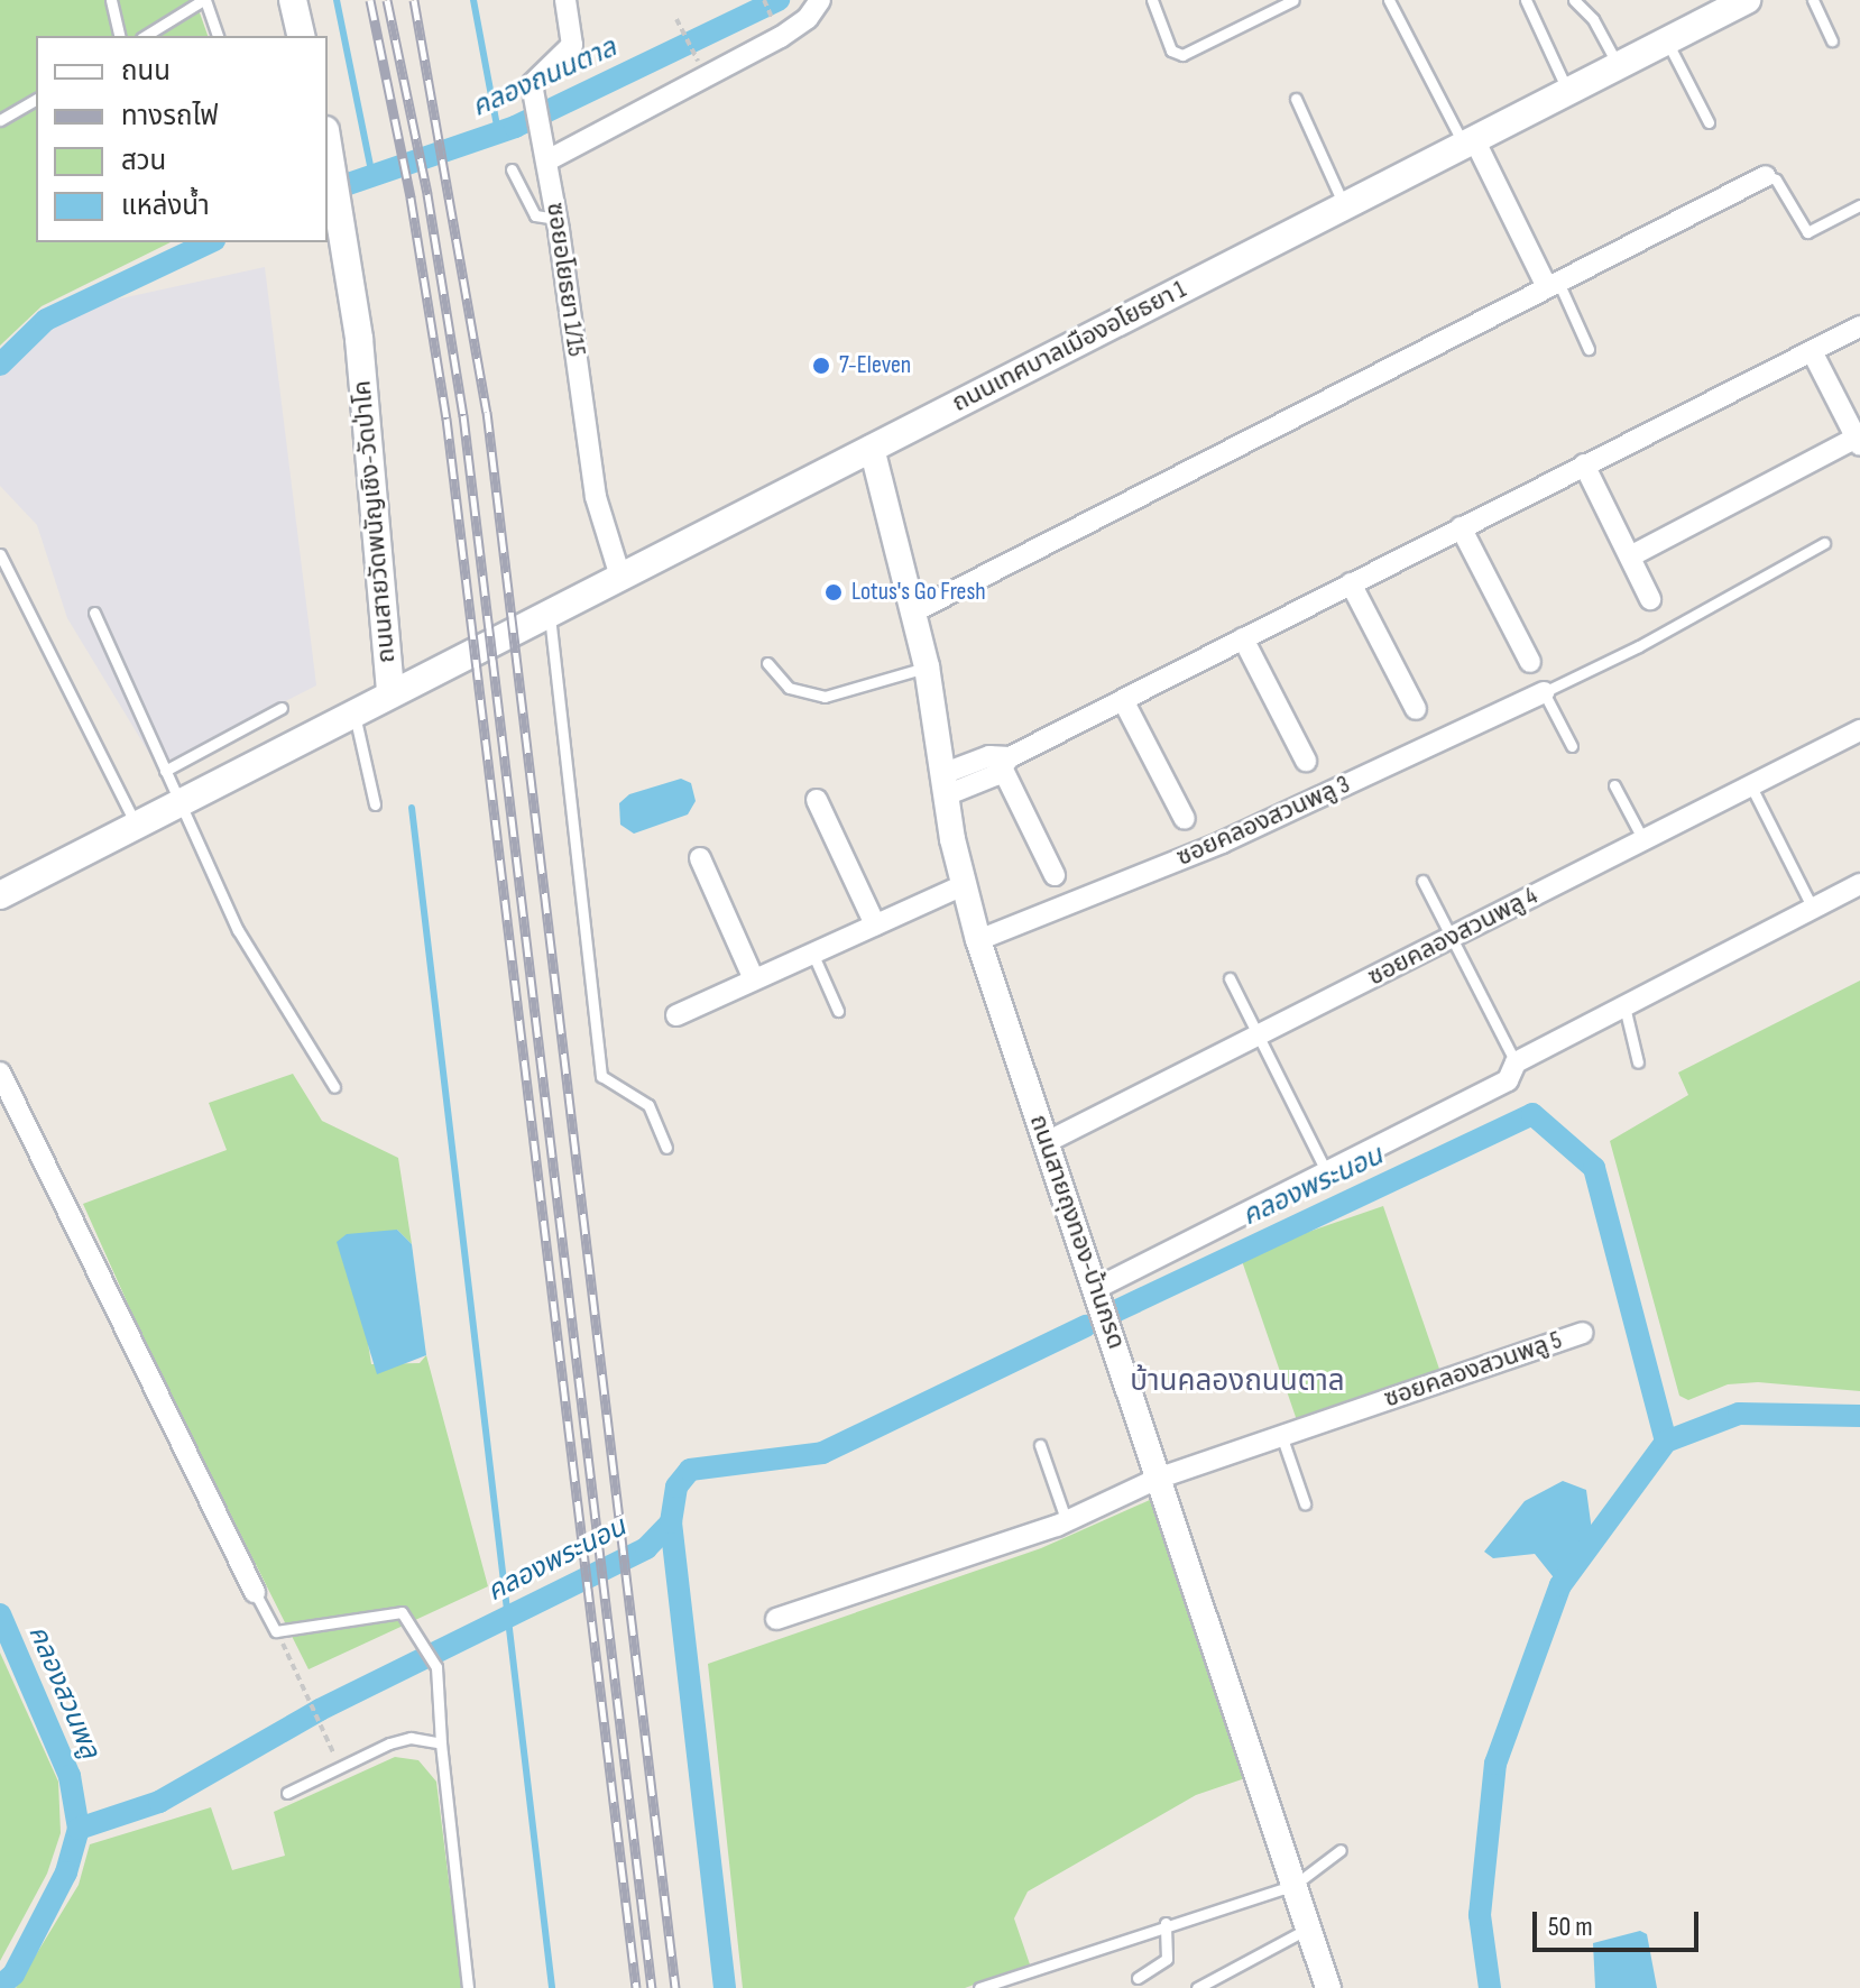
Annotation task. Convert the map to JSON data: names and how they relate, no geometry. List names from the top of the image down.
{
  "streets": {
    "main road": ["ถนนเทศบาลเมืองอโยธยา 1", "ถนนสายวัดพนัญเชิง-วัดป่าโค"],
    "street": [
      "ซอยอโยธยา 1/15",
      "ซอยคลองสวนพลู 3",
      "ซอยคลองสวนพลู 4",
      "ถนนสายถุงทอง-บ้านกรด",
      "ซอยคลองสวนพลู 5"
    ]
  },
  "crossings": [
    ["ซอยอโยธยา 1/15", "ถนนเทศบาลเมืองอโยธยา 1"],
    ["ถนนเทศบาลเมืองอโยธยา 1", "ถนนสายวัดพนัญเชิง-วัดป่าโค"],
    ["ถนนเทศบาลเมืองอโยธยา 1", "ถนนสายถุงทอง-บ้านกรด"],
    ["ซอยคลองสวนพลู 3", "ถนนสายถุงทอง-บ้านกรด"],
    ["ซอยคลองสวนพลู 4", "ถนนสายถุงทอง-บ้านกรด"],
    ["ถนนสายถุงทอง-บ้านกรด", "ซอยคลองสวนพลู 5"]
  ],
  "districts": ["บ้านคลองถนนตาล"],
  "water": ["คลองถนนตาล", "คลองพระนอน", "คลองสวนพลู"],
  "places": ["7-Eleven", "Lotus's Go Fresh"],
  "legend": [
    "ถนน",
    "ทางรถไฟ",
    "สวน",
    "แหล่งน้ำ"
  ],
  "scale_bar": "50 m"
}
